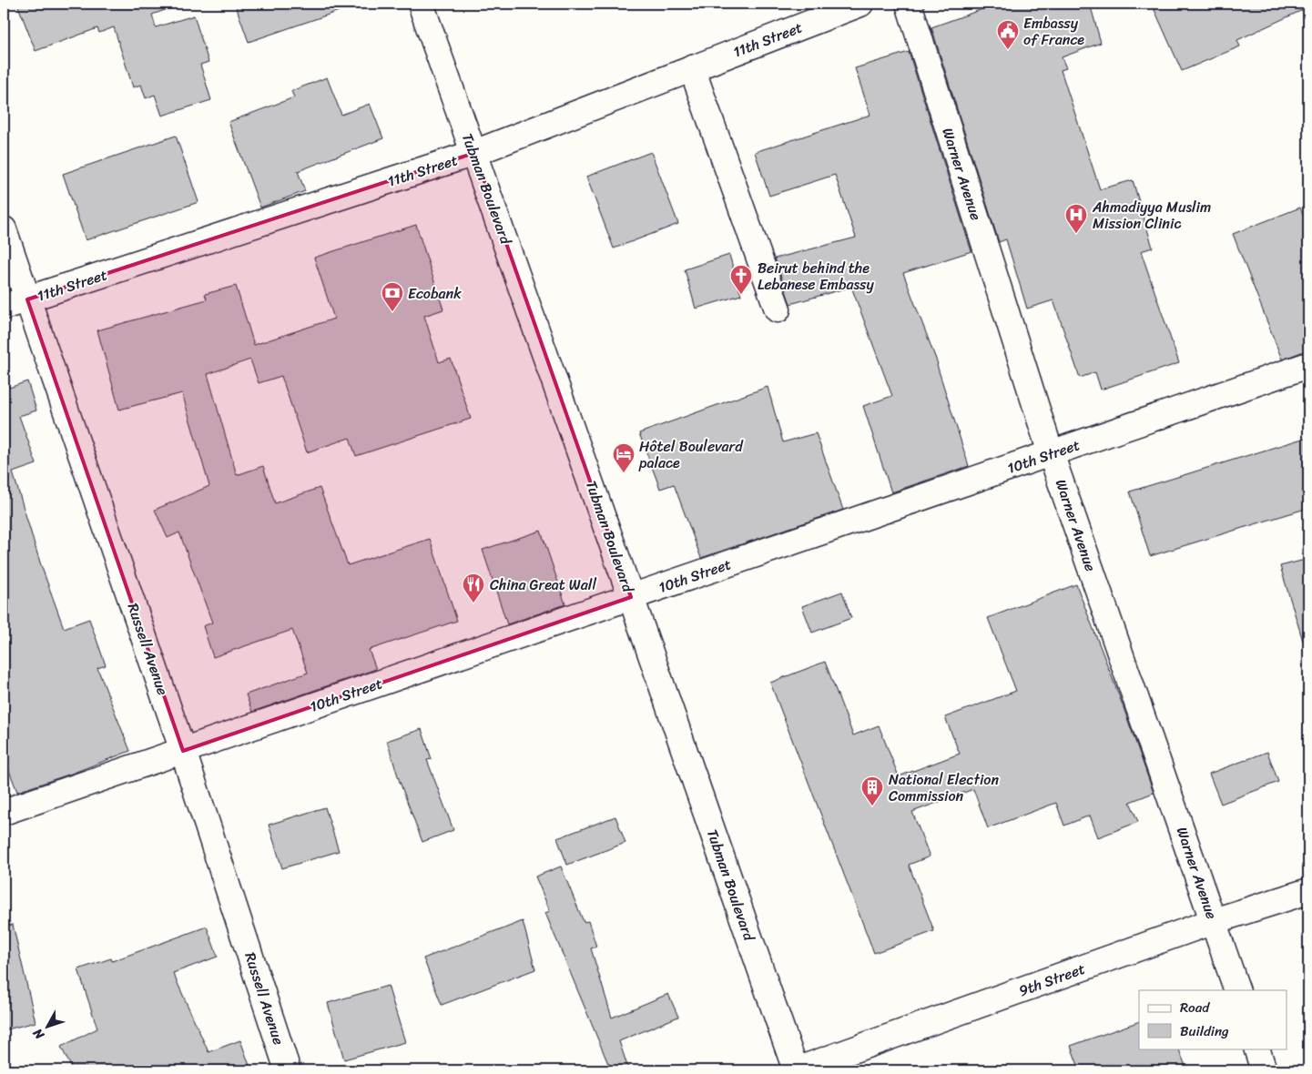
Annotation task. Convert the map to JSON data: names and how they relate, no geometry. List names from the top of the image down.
{
  "streets": {
    "main road": [
      "11th Street",
      "Warner Avenue",
      "Tubman Boulevard",
      "10th Street",
      "Russell Avenue",
      "9th Street"
    ]
  },
  "crossings": [
    ["11th Street", "Tubman Boulevard"],
    ["11th Street", "Russell Avenue"],
    ["Warner Avenue", "10th Street"],
    ["Warner Avenue", "9th Street"],
    ["Tubman Boulevard", "10th Street"],
    ["Tubman Boulevard", "9th Street"],
    ["10th Street", "Russell Avenue"]
  ],
  "places": {
    "public building": ["Embassy of France"],
    "hospital": ["Ahmadiyya Muslim Mission Clinic"],
    "church": ["Beirut behind the Lebanese Embassy"],
    "bank": ["Ecobank"],
    "hotel": ["Hôtel Boulevard palace"],
    "restaurant": ["China Great Wall"],
    "building": ["National Election Commission"]
  },
  "legend": ["Road", "Building"],
  "north": "bottom left"
}
